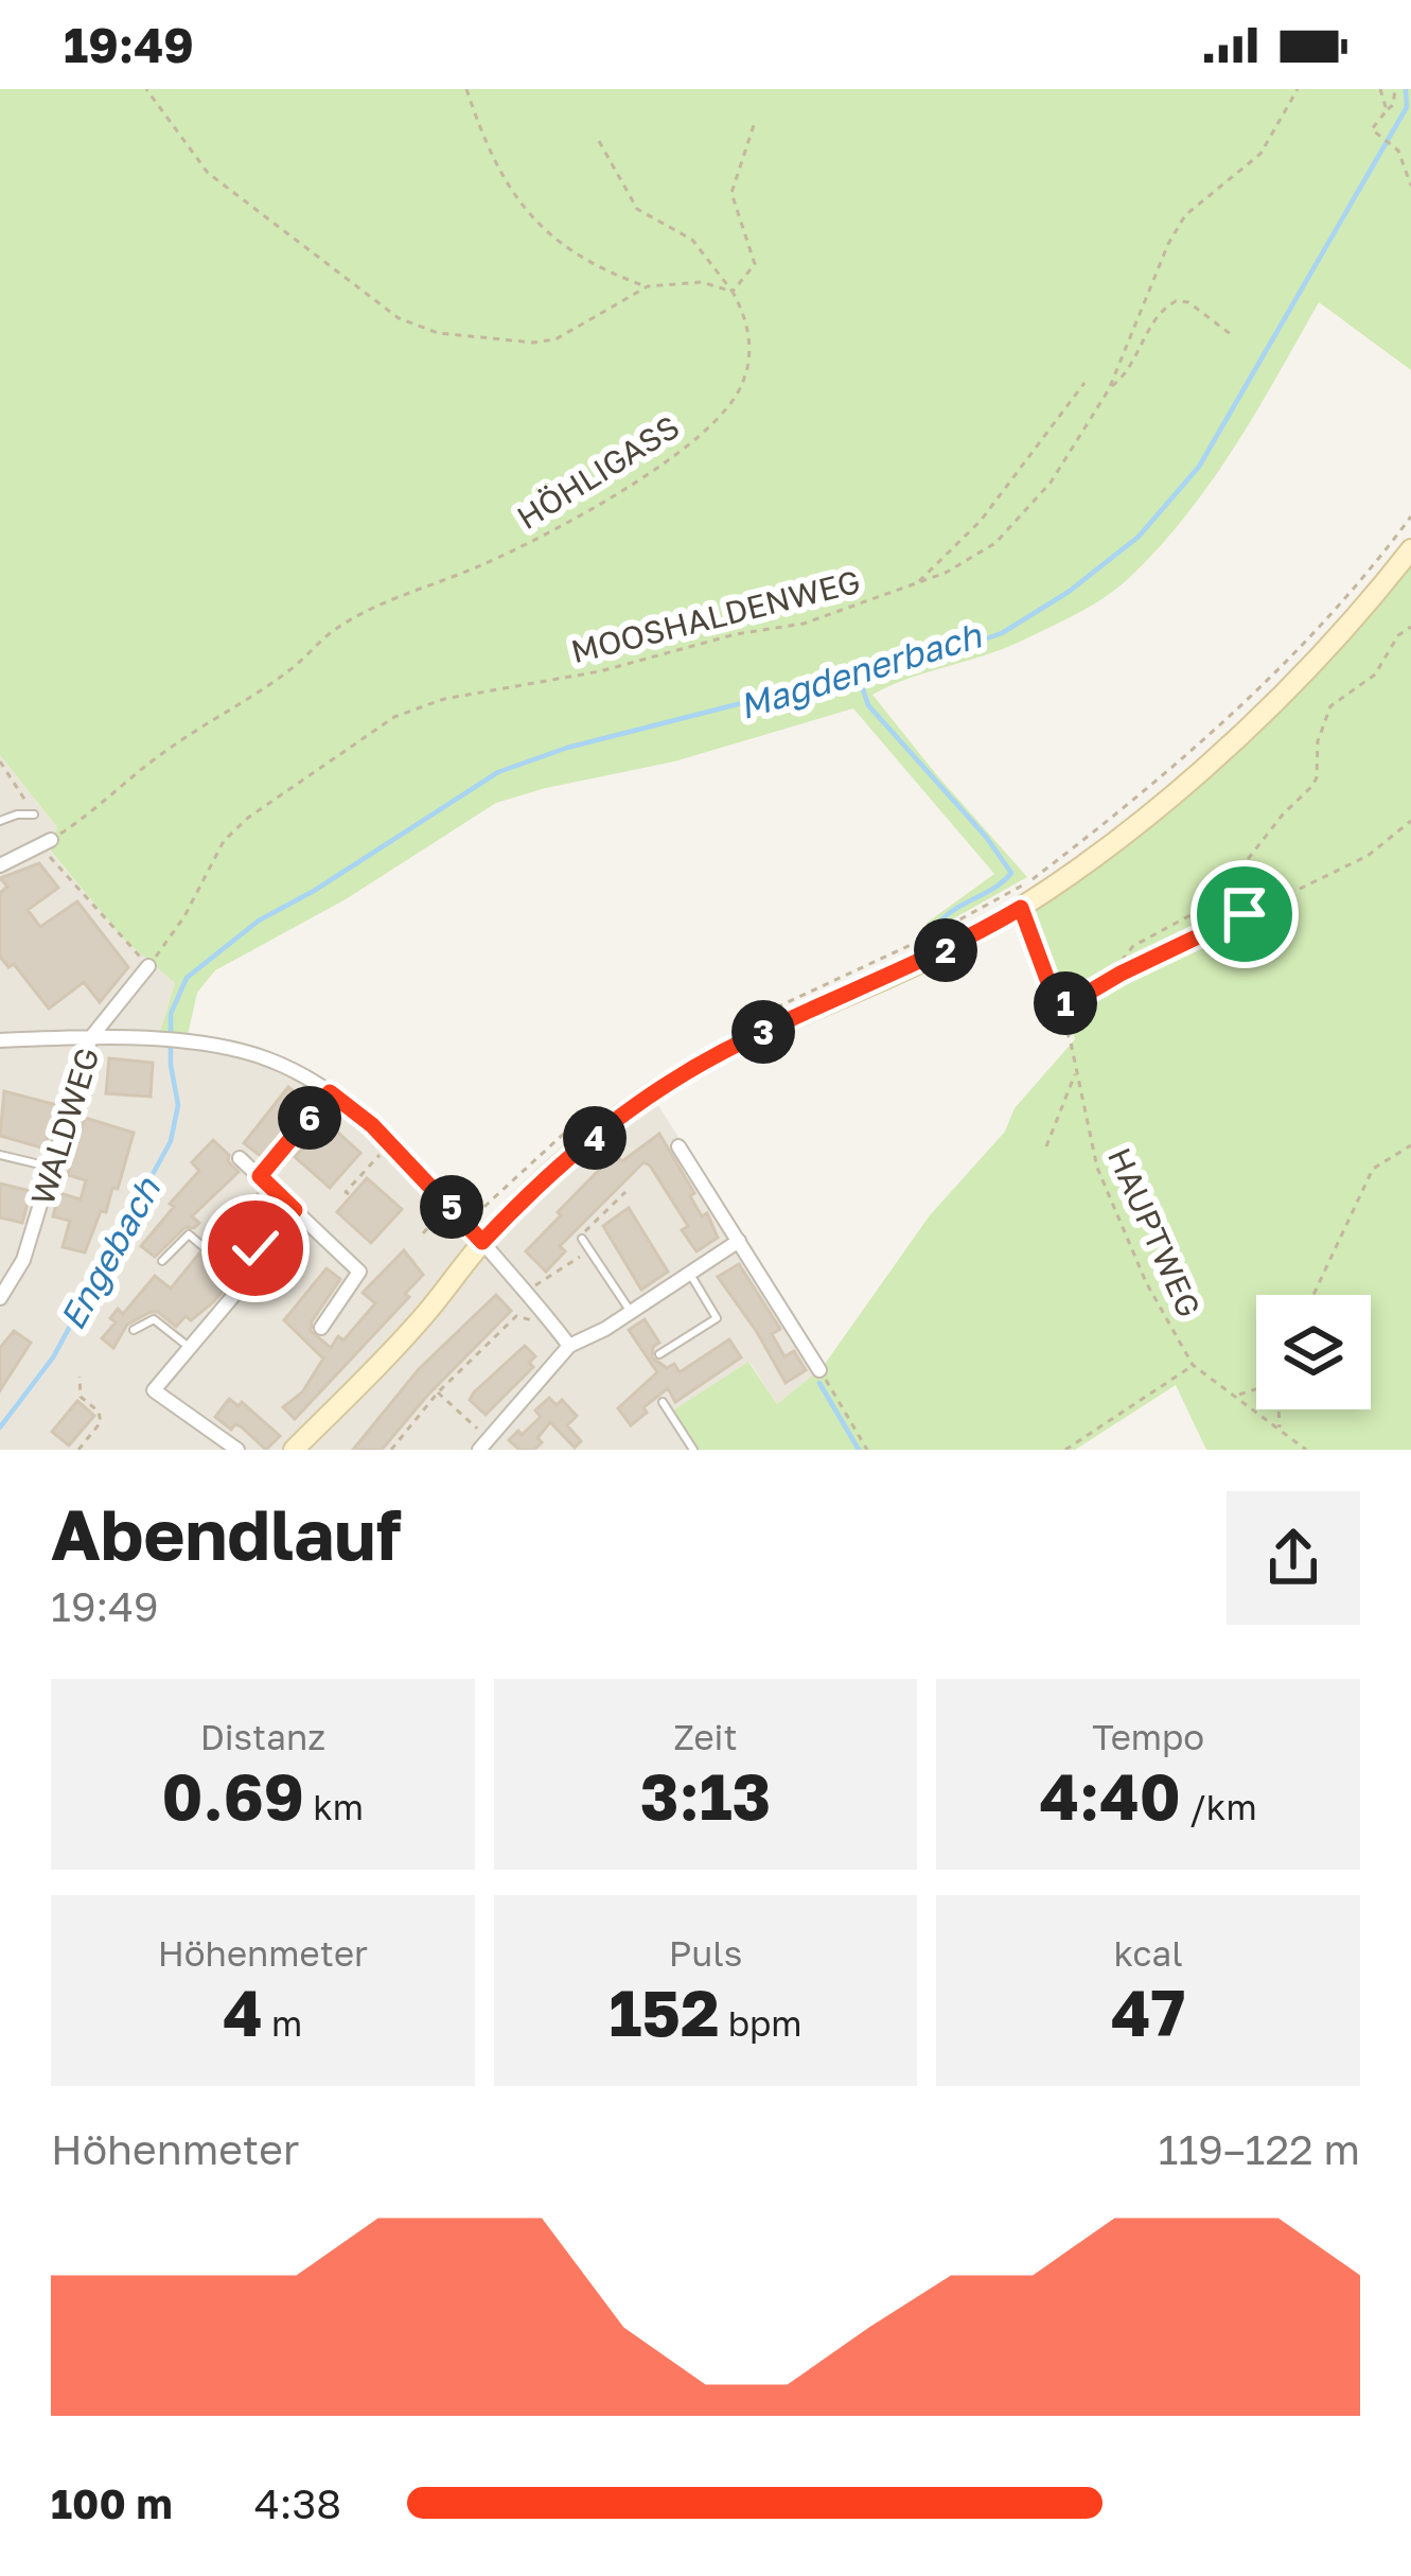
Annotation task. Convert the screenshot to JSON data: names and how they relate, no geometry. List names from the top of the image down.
{
  "streets": {
    "street": ["WALDWEG"],
    "path": ["HÖHLIGASS", "MOOSHALDENWEG", "HAUPTWEG"]
  },
  "crossings": [
    ["MOOSHALDENWEG", "WALDWEG"]
  ],
  "water": ["Magdenerbach", "Engebach"],
  "page": {
    "status": "19:49",
    "pins": [
      "2",
      "1",
      "3",
      "6",
      "4",
      "5"
    ],
    "heading": ["Abendlauf", "19:49"],
    "stats": [
      ["Distanz", "0.69 km"],
      ["Zeit", "3:13"],
      ["Tempo", "4:40 /km"],
      ["Höhenmeter", "4 m"],
      ["Puls", "152 bpm"],
      ["kcal", "47"]
    ],
    "chart": ["Höhenmeter", "119–122 m"],
    "list": [
      {
        "name": "100 m",
        "note": "4:38"
      }
    ]
  }
}
